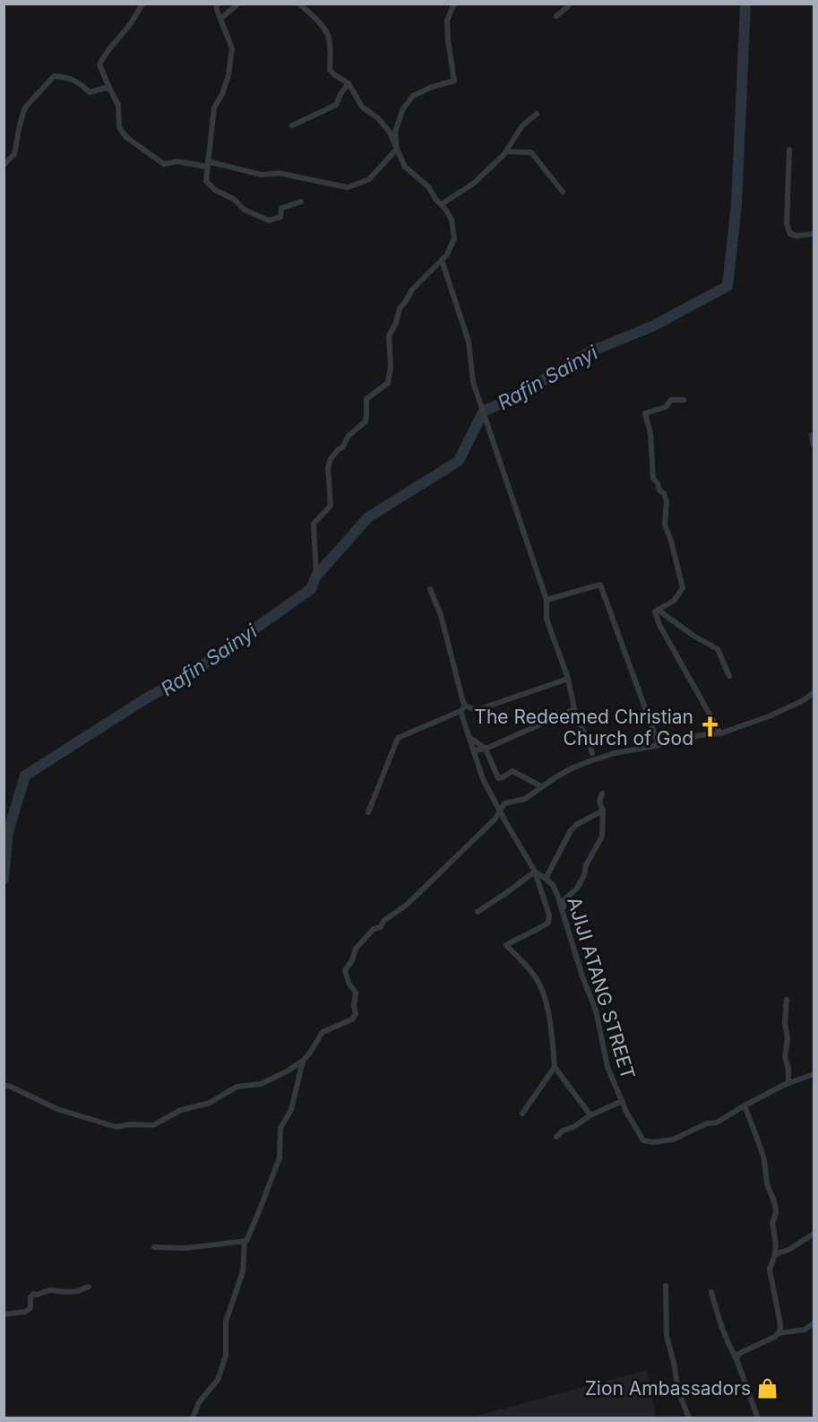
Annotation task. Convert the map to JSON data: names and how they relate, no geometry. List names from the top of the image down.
{
  "streets": {
    "street": ["AJIJI ATANG STREET"]
  },
  "water": ["Rafin Sainyi"],
  "places": {
    "church": ["The Redeemed Christian Church of God"],
    "shop": ["Zion Ambassadors"]
  }
}
